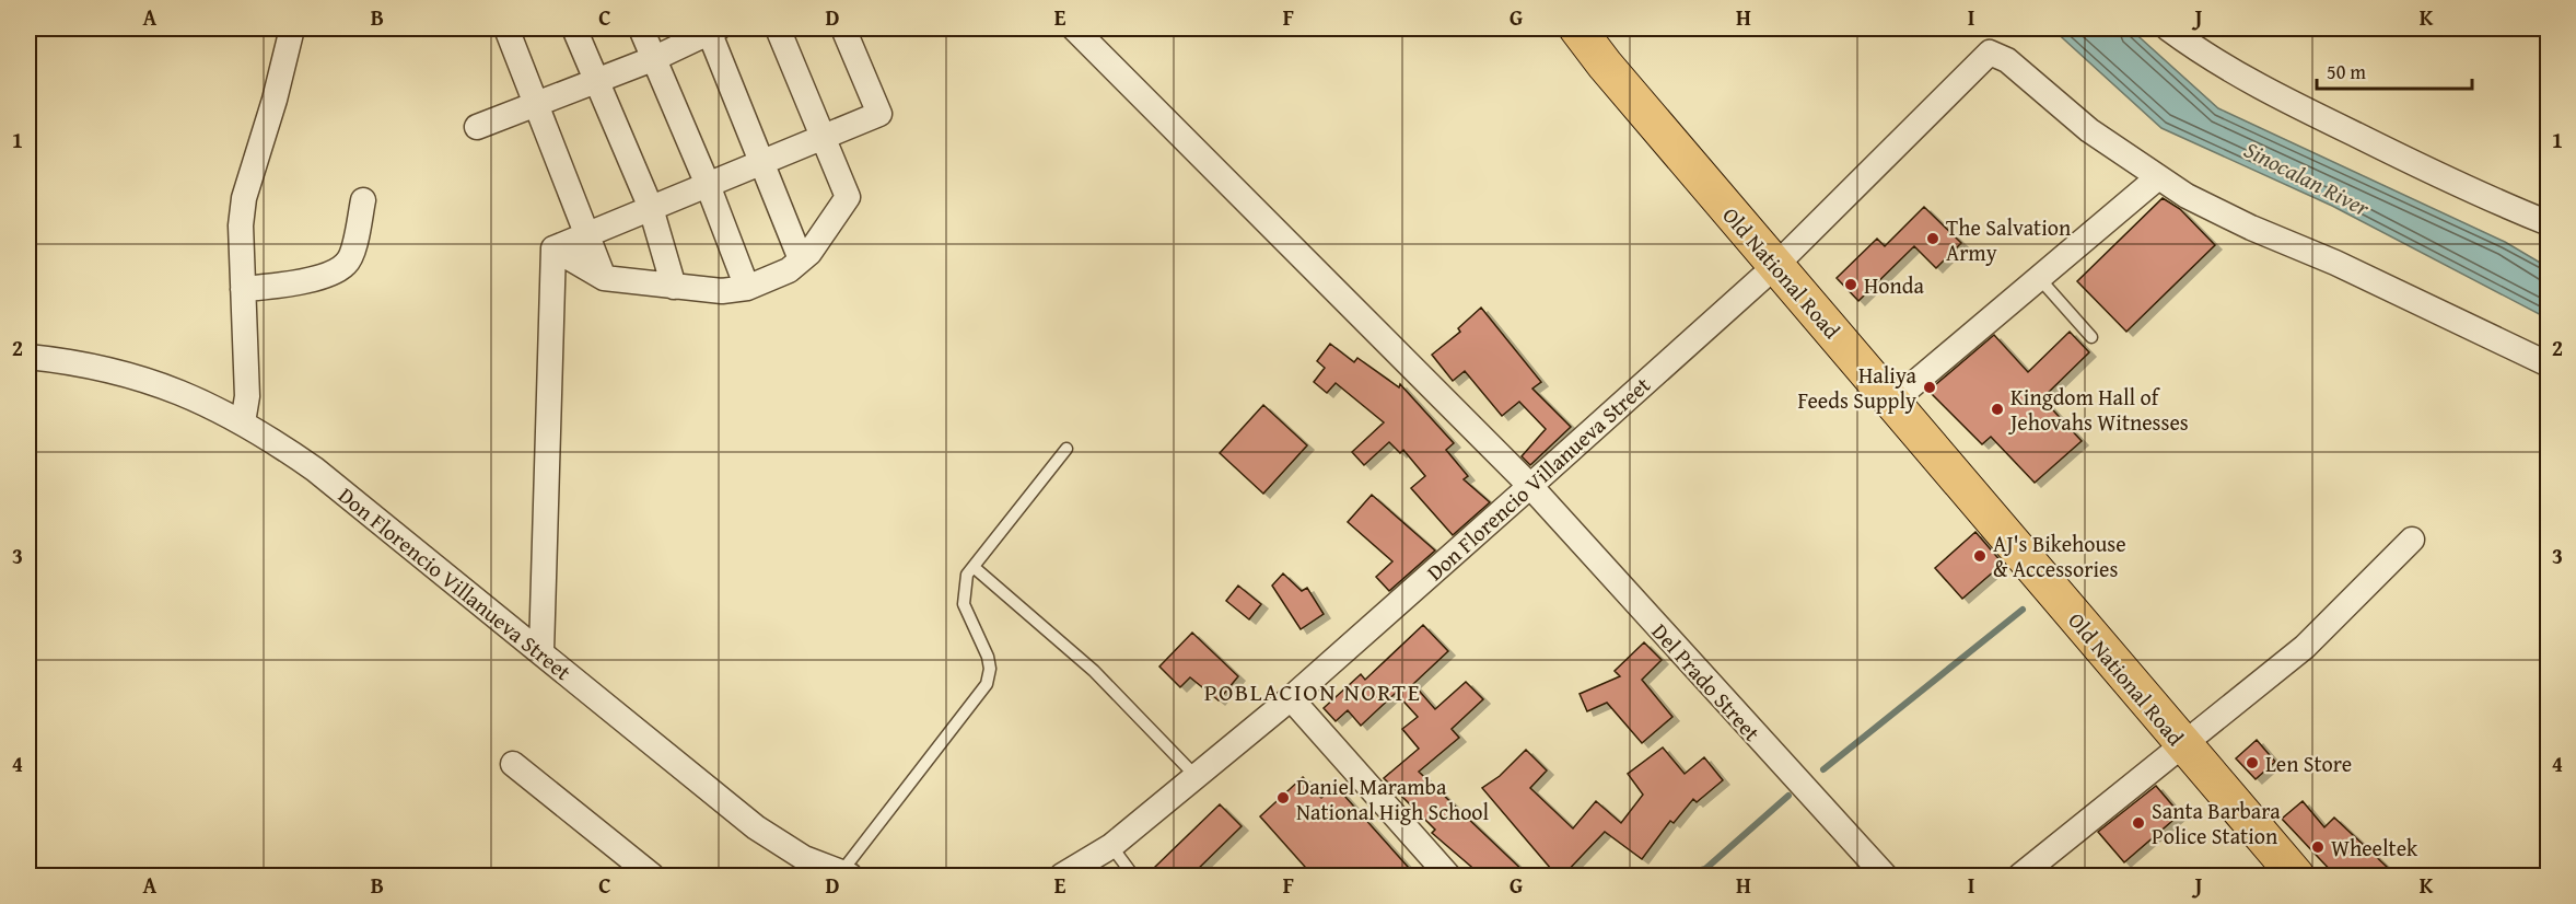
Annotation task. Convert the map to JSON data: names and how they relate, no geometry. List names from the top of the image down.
{
  "streets": {
    "main road": ["Old National Road"],
    "street": ["Don Florencio Villanueva Street", "Del Prado Street"]
  },
  "crossings": [
    ["Old National Road", "Don Florencio Villanueva Street"],
    ["Don Florencio Villanueva Street", "Del Prado Street"]
  ],
  "districts": ["POBLACION NORTE"],
  "water": ["Sinocalan River"],
  "places": [
    "The Salvation Army",
    "Honda",
    "Haliya Feeds Supply",
    "Kingdom Hall of Jehovahs Witnesses",
    "AJ's Bikehouse & Accessories",
    "Len Store",
    "Daniel Maramba National High School",
    "Santa Barbara Police Station",
    "Wheeltek"
  ],
  "scale_bar": "50 m",
  "grid": {
    "columns": [
      "A",
      "B",
      "C",
      "D",
      "E",
      "F",
      "G",
      "H",
      "I",
      "J",
      "K"
    ],
    "rows": [
      "1",
      "2",
      "3",
      "4"
    ]
  }
}
